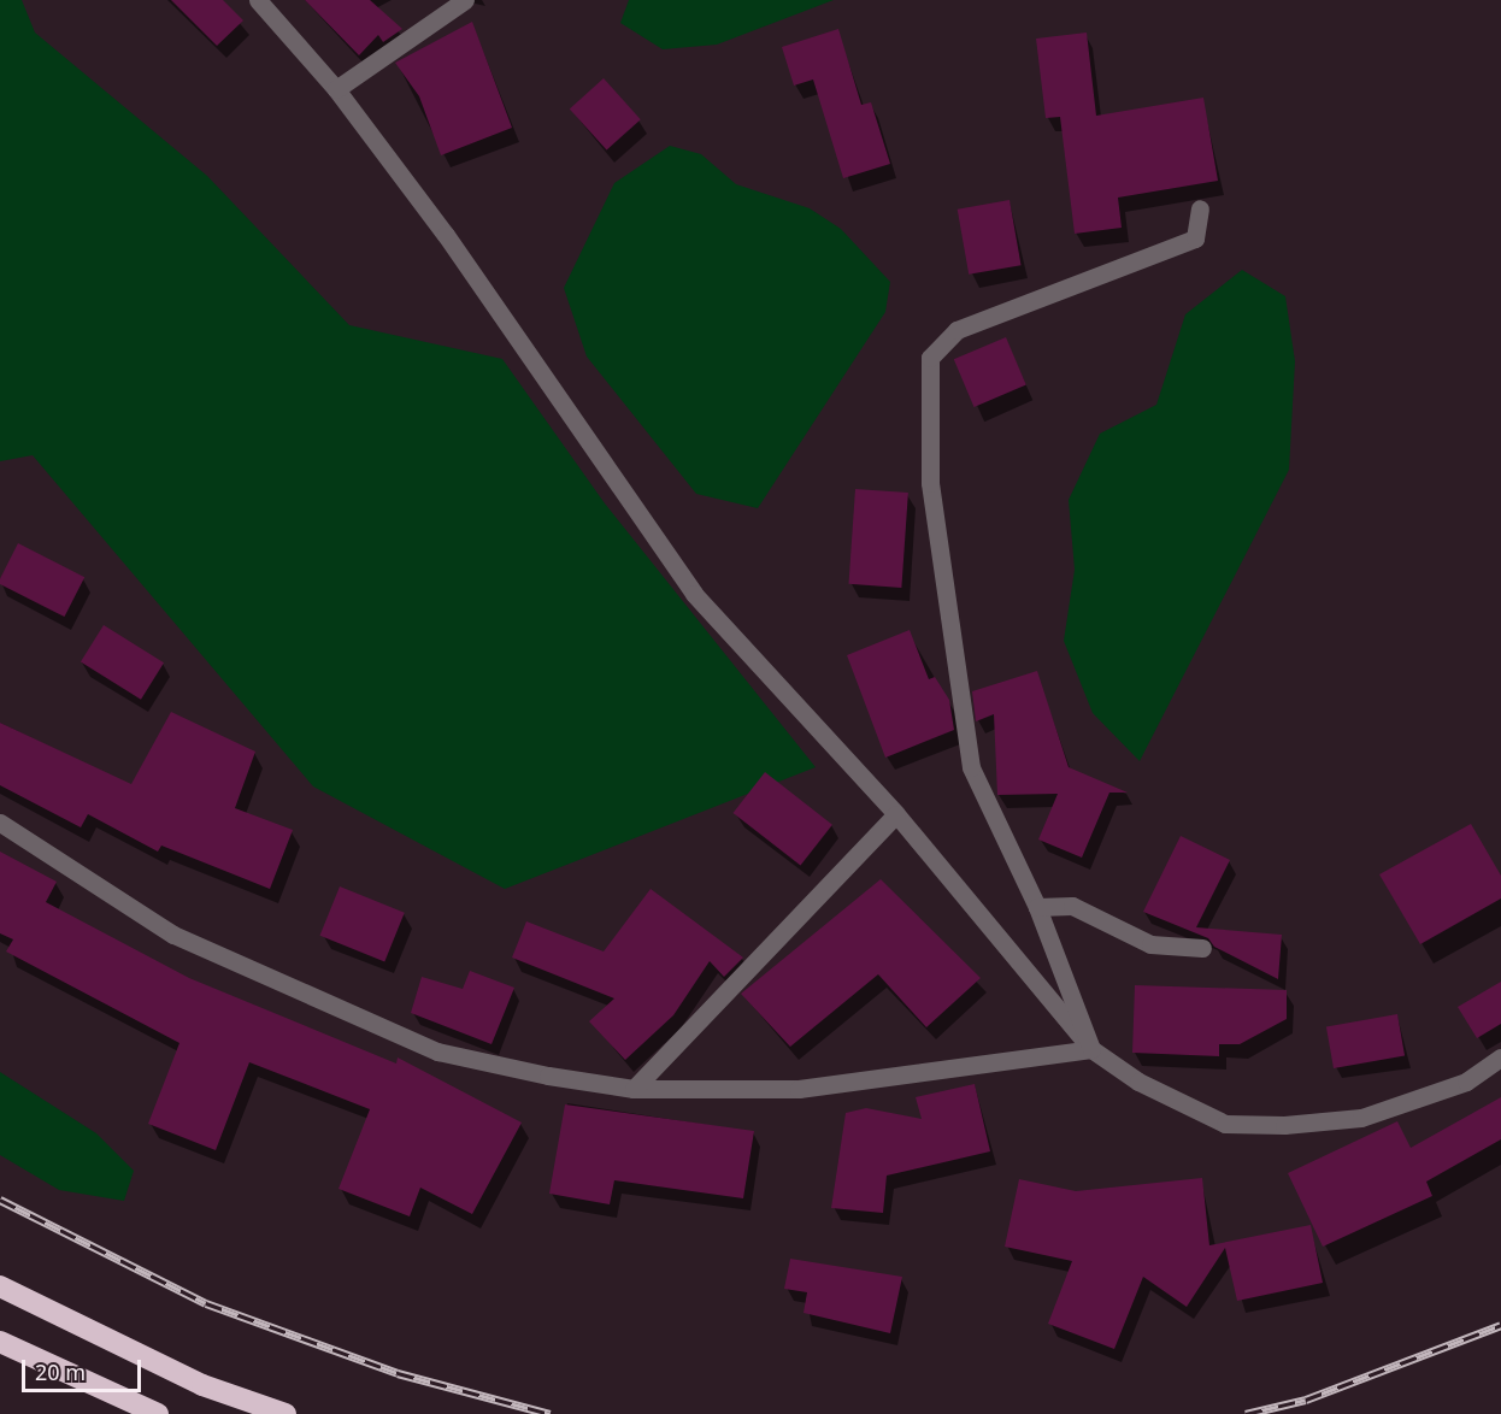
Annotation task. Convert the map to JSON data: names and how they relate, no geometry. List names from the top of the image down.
{
  "scale_bar": "20 m"
}
